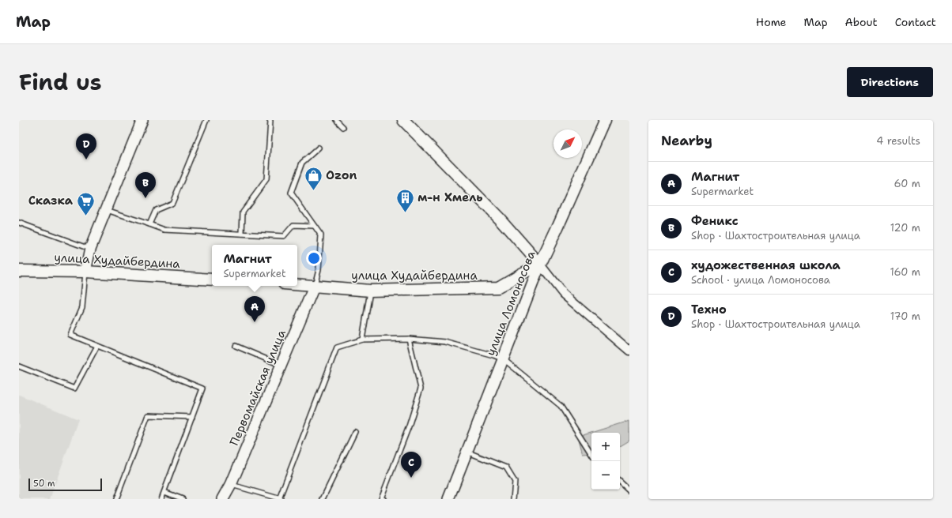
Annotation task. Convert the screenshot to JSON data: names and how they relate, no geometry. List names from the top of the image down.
{
  "streets": {
    "main road": ["улица Худайбердина", "улица Ломоносова"],
    "street": ["Первомайская улица"]
  },
  "crossings": [
    ["улица Худайбердина", "улица Ломоносова"],
    ["улица Худайбердина", "Первомайская улица"]
  ],
  "places": {
    "shop": ["Ozon"],
    "building": ["м-н Хмель"],
    "supermarket": ["Сказка"]
  },
  "scale_bar": "50 m",
  "north": "top right",
  "page": {
    "header": "Map",
    "nav": [
      "Home",
      "Map",
      "About",
      "Contact"
    ],
    "title": "Find us",
    "buttons": "Directions",
    "heading": ["Nearby", "4 results"],
    "pins": [
      "D",
      "B",
      "A",
      "C"
    ],
    "list": [
      {
        "mark": "A",
        "name": "Магнит",
        "note": "Supermarket",
        "value": "60 m"
      },
      {
        "mark": "B",
        "name": "Феникс",
        "note": "Shop · Шахтостроительная улица",
        "value": "120 m"
      },
      {
        "mark": "C",
        "name": "художественная школа",
        "note": "School · улица Ломоносова",
        "value": "160 m"
      },
      {
        "mark": "D",
        "name": "Техно",
        "note": "Shop · Шахтостроительная улица",
        "value": "170 m"
      }
    ],
    "popup": ["Магнит", "Supermarket"],
    "map_buttons": ["+", "−"],
    "scale": "50 m"
  }
}
